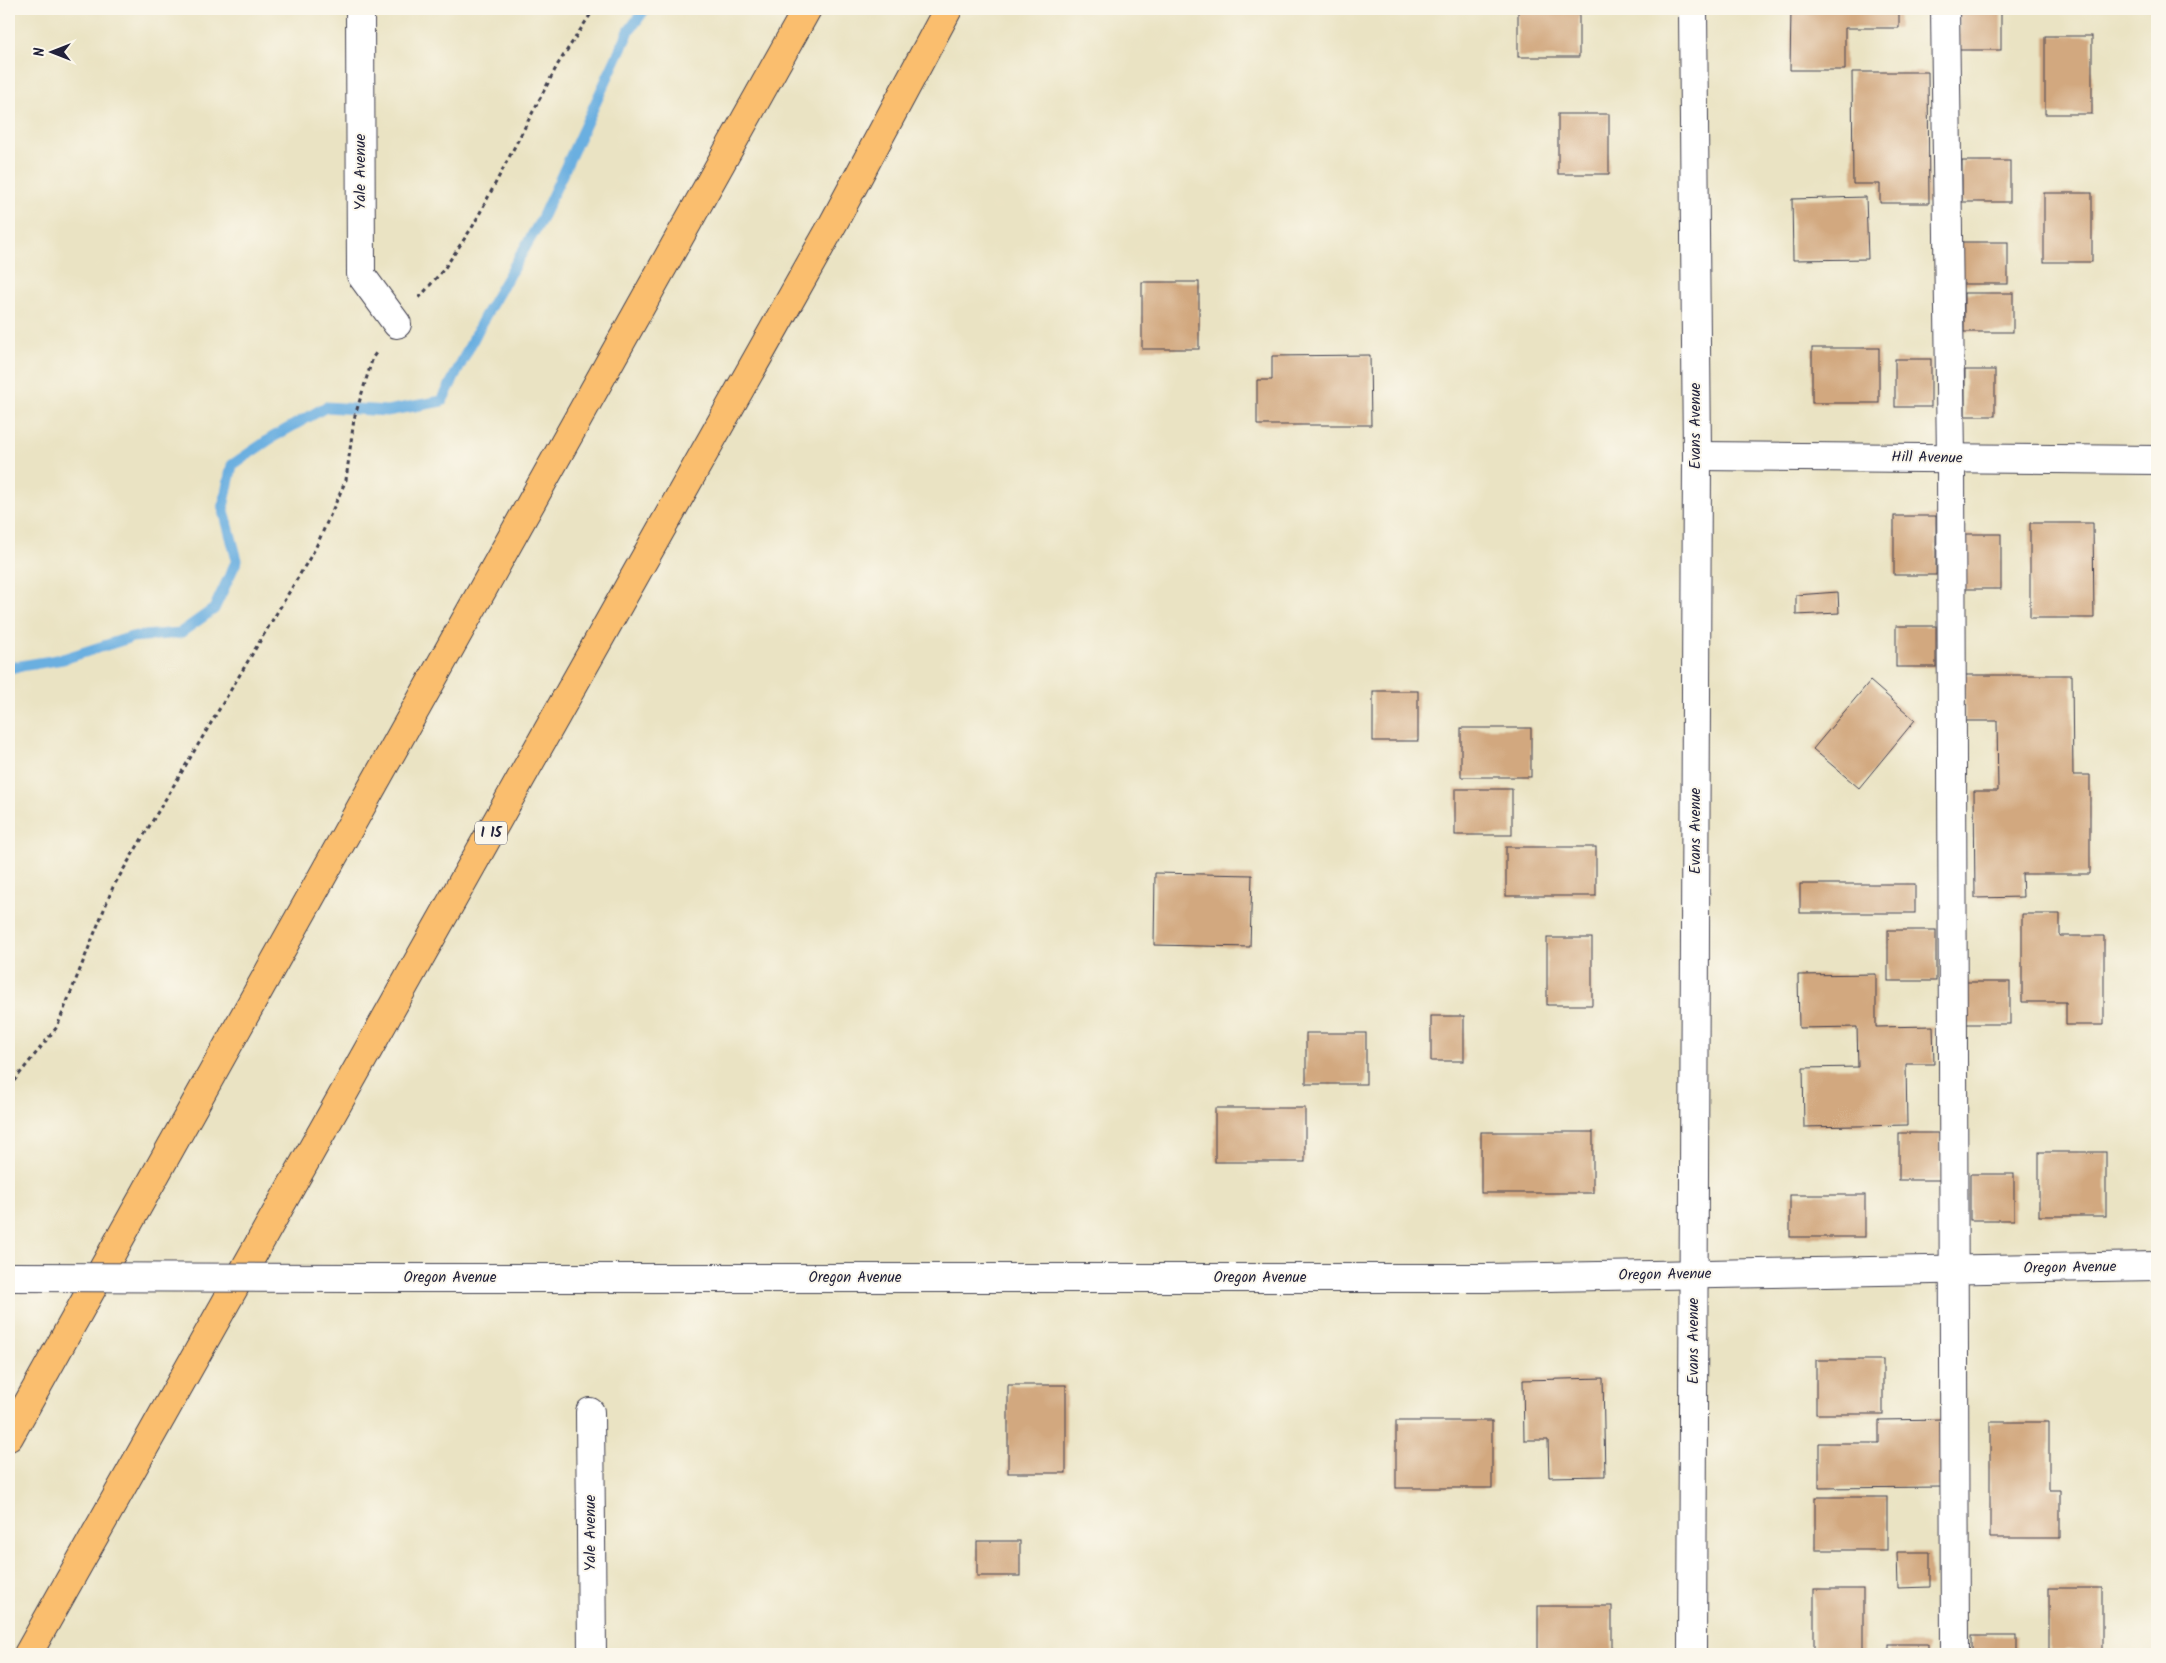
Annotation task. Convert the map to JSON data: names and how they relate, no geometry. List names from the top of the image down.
{
  "streets": {
    "highway": ["I 15"],
    "street": [
      "Yale Avenue",
      "Evans Avenue",
      "Hill Avenue",
      "Oregon Avenue"
    ]
  },
  "crossings": [
    ["Evans Avenue", "Hill Avenue"],
    ["Evans Avenue", "Oregon Avenue"]
  ],
  "north": "left"
}
